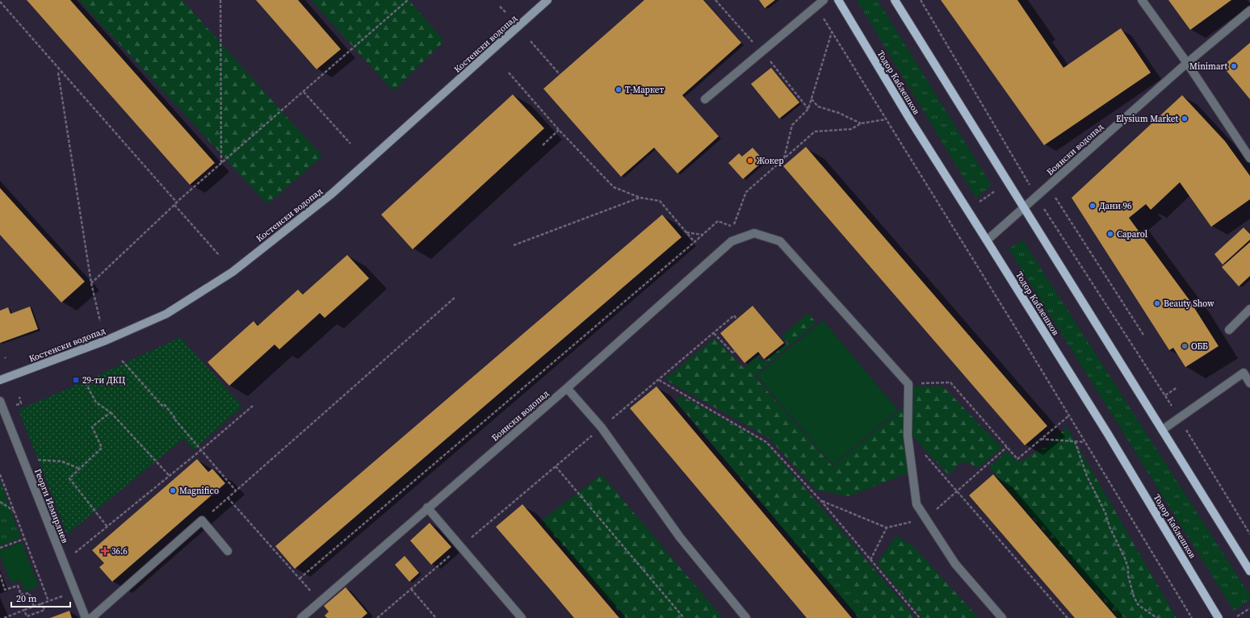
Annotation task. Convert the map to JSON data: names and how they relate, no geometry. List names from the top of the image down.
{
  "streets": {
    "main road": ["Тодор Каблешков"],
    "street": ["Костенски водопад", "Боянски водопад", "Георги Измирлиев"]
  },
  "crossings": [
    ["Тодор Каблешков", "Боянски водопад"]
  ],
  "places": {
    "other": [
      "Minimart",
      "Т-Маркет",
      "Elysium Market",
      "Жокер",
      "Дани 96",
      "Caparol",
      "Beauty Show",
      "ОББ",
      "Magnifico"
    ],
    "transit": ["29-ти ДКЦ"],
    "health": ["36.6"]
  },
  "scale_bar": "20 m"
}
